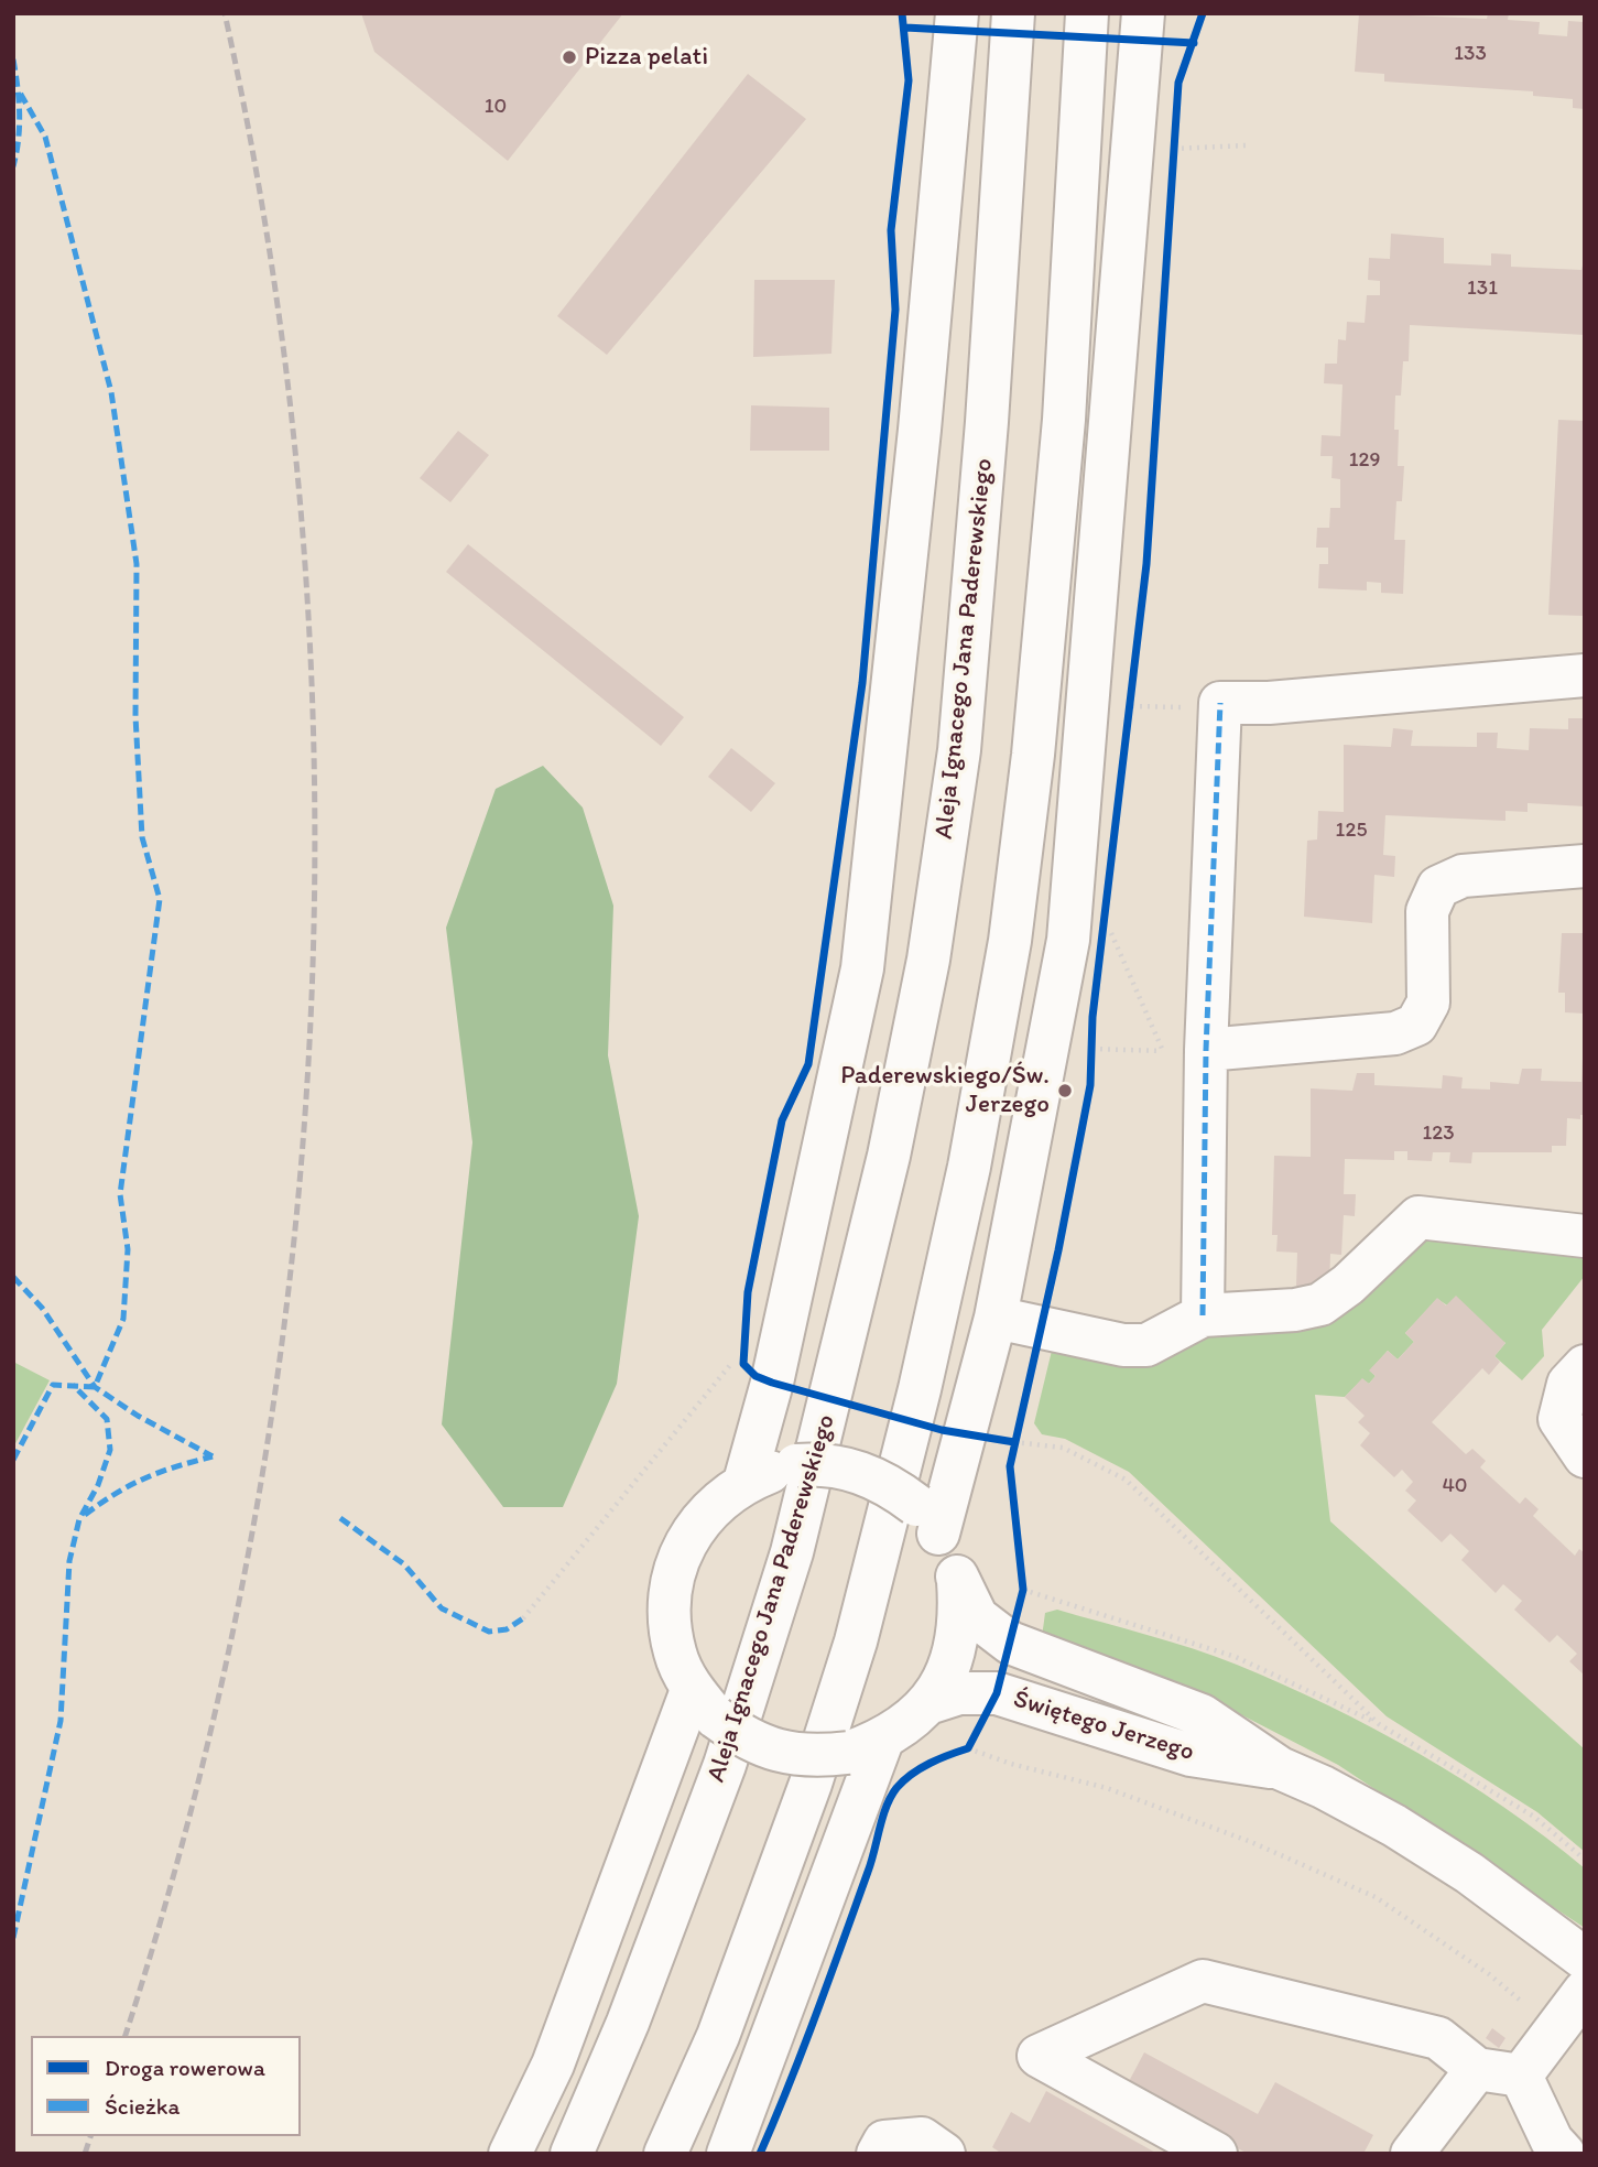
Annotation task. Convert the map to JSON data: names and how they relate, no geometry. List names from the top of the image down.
{
  "streets": {
    "street": ["Aleja Ignacego Jana Paderewskiego", "Świętego Jerzego"]
  },
  "places": ["Pizza pelati", "Paderewskiego/Św. Jerzego"],
  "house_numbers": [
    "133",
    "10",
    "131",
    "129",
    "125",
    "123",
    "40"
  ],
  "legend": ["Droga rowerowa", "Ścieżka"]
}
